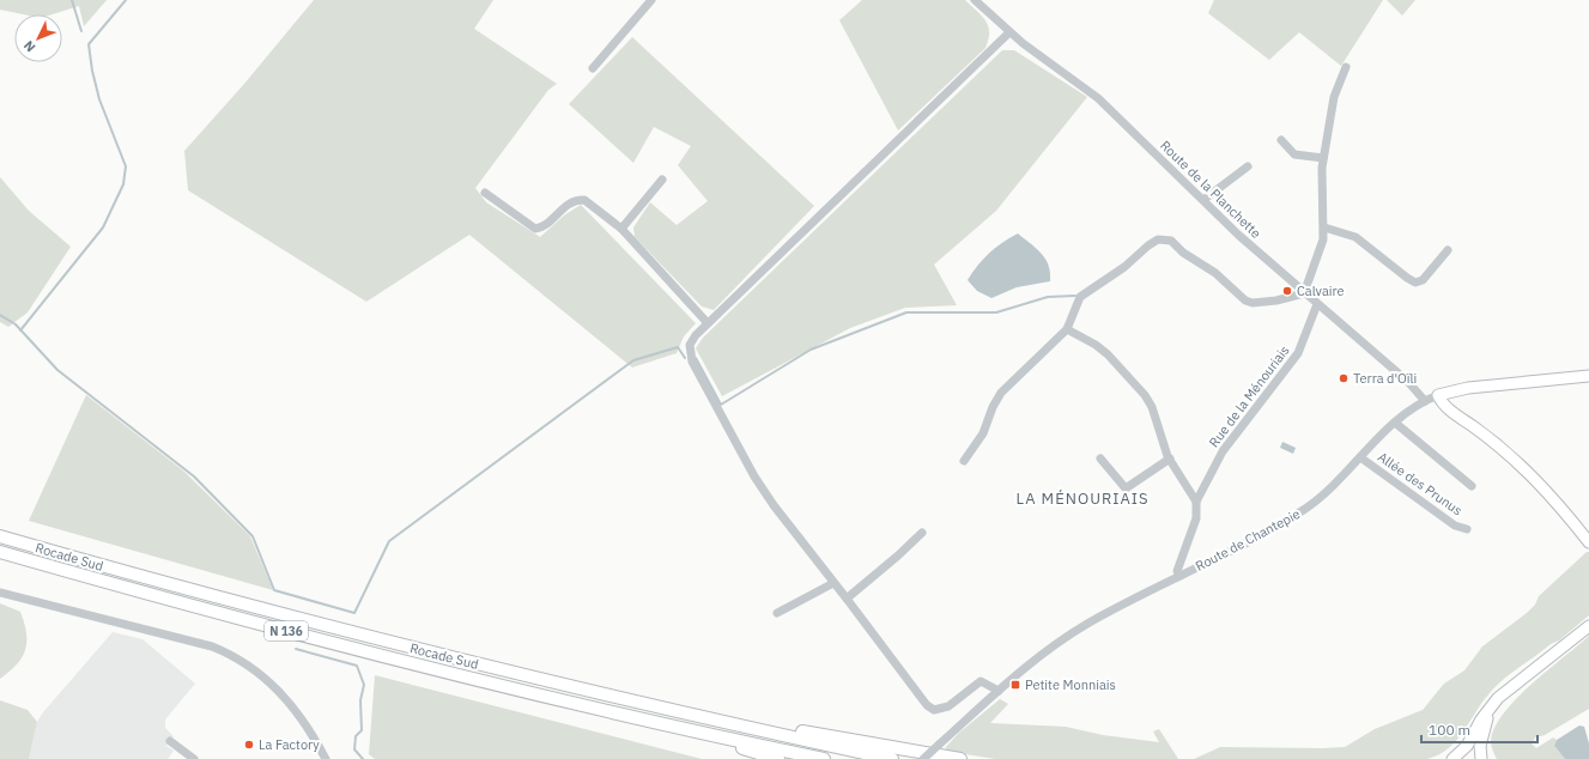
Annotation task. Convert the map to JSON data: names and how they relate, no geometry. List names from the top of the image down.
{
  "streets": {
    "highway": ["Rocade Sud", "N 136"],
    "main road": ["Route de Chantepie"],
    "street": ["Route de la Planchette", "Rue de la Ménouriais", "Allée des Prunus"]
  },
  "crossings": [
    ["Route de la Planchette", "Rue de la Ménouriais"],
    ["Route de la Planchette", "Route de Chantepie"],
    ["Rue de la Ménouriais", "Route de Chantepie"],
    ["Allée des Prunus", "Route de Chantepie"]
  ],
  "districts": ["LA MÉNOURIAIS"],
  "places": {
    "other": ["Calvaire", "Terra d'Oïli", "La Factory"],
    "transit": ["Petite Monniais"]
  },
  "scale_bar": "100 m",
  "north": "bottom left"
}
